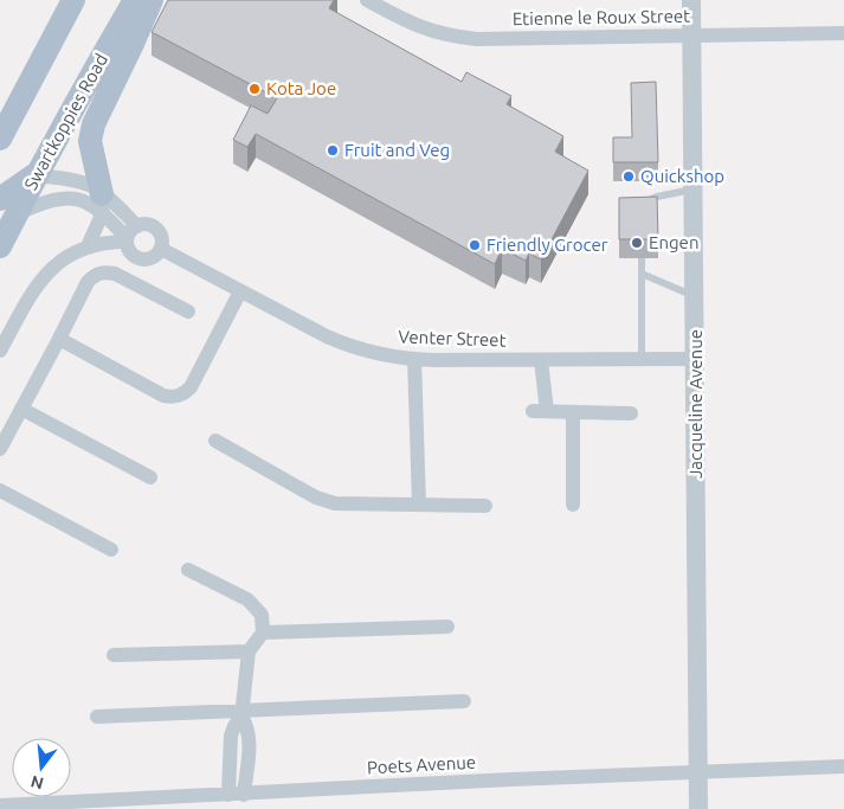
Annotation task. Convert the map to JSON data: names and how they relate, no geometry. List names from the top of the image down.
{
  "streets": {
    "main road": ["Swartkoppies Road"],
    "street": [
      "Etienne le Roux Street",
      "Venter Street",
      "Jacqueline Avenue",
      "Poets Avenue"
    ]
  },
  "crossings": [
    ["Etienne le Roux Street", "Jacqueline Avenue"],
    ["Venter Street", "Jacqueline Avenue"],
    ["Jacqueline Avenue", "Poets Avenue"]
  ],
  "places": [
    "Kota Joe",
    "Fruit and Veg",
    "Quickshop",
    "Engen",
    "Friendly Grocer"
  ],
  "north": "bottom"
}
